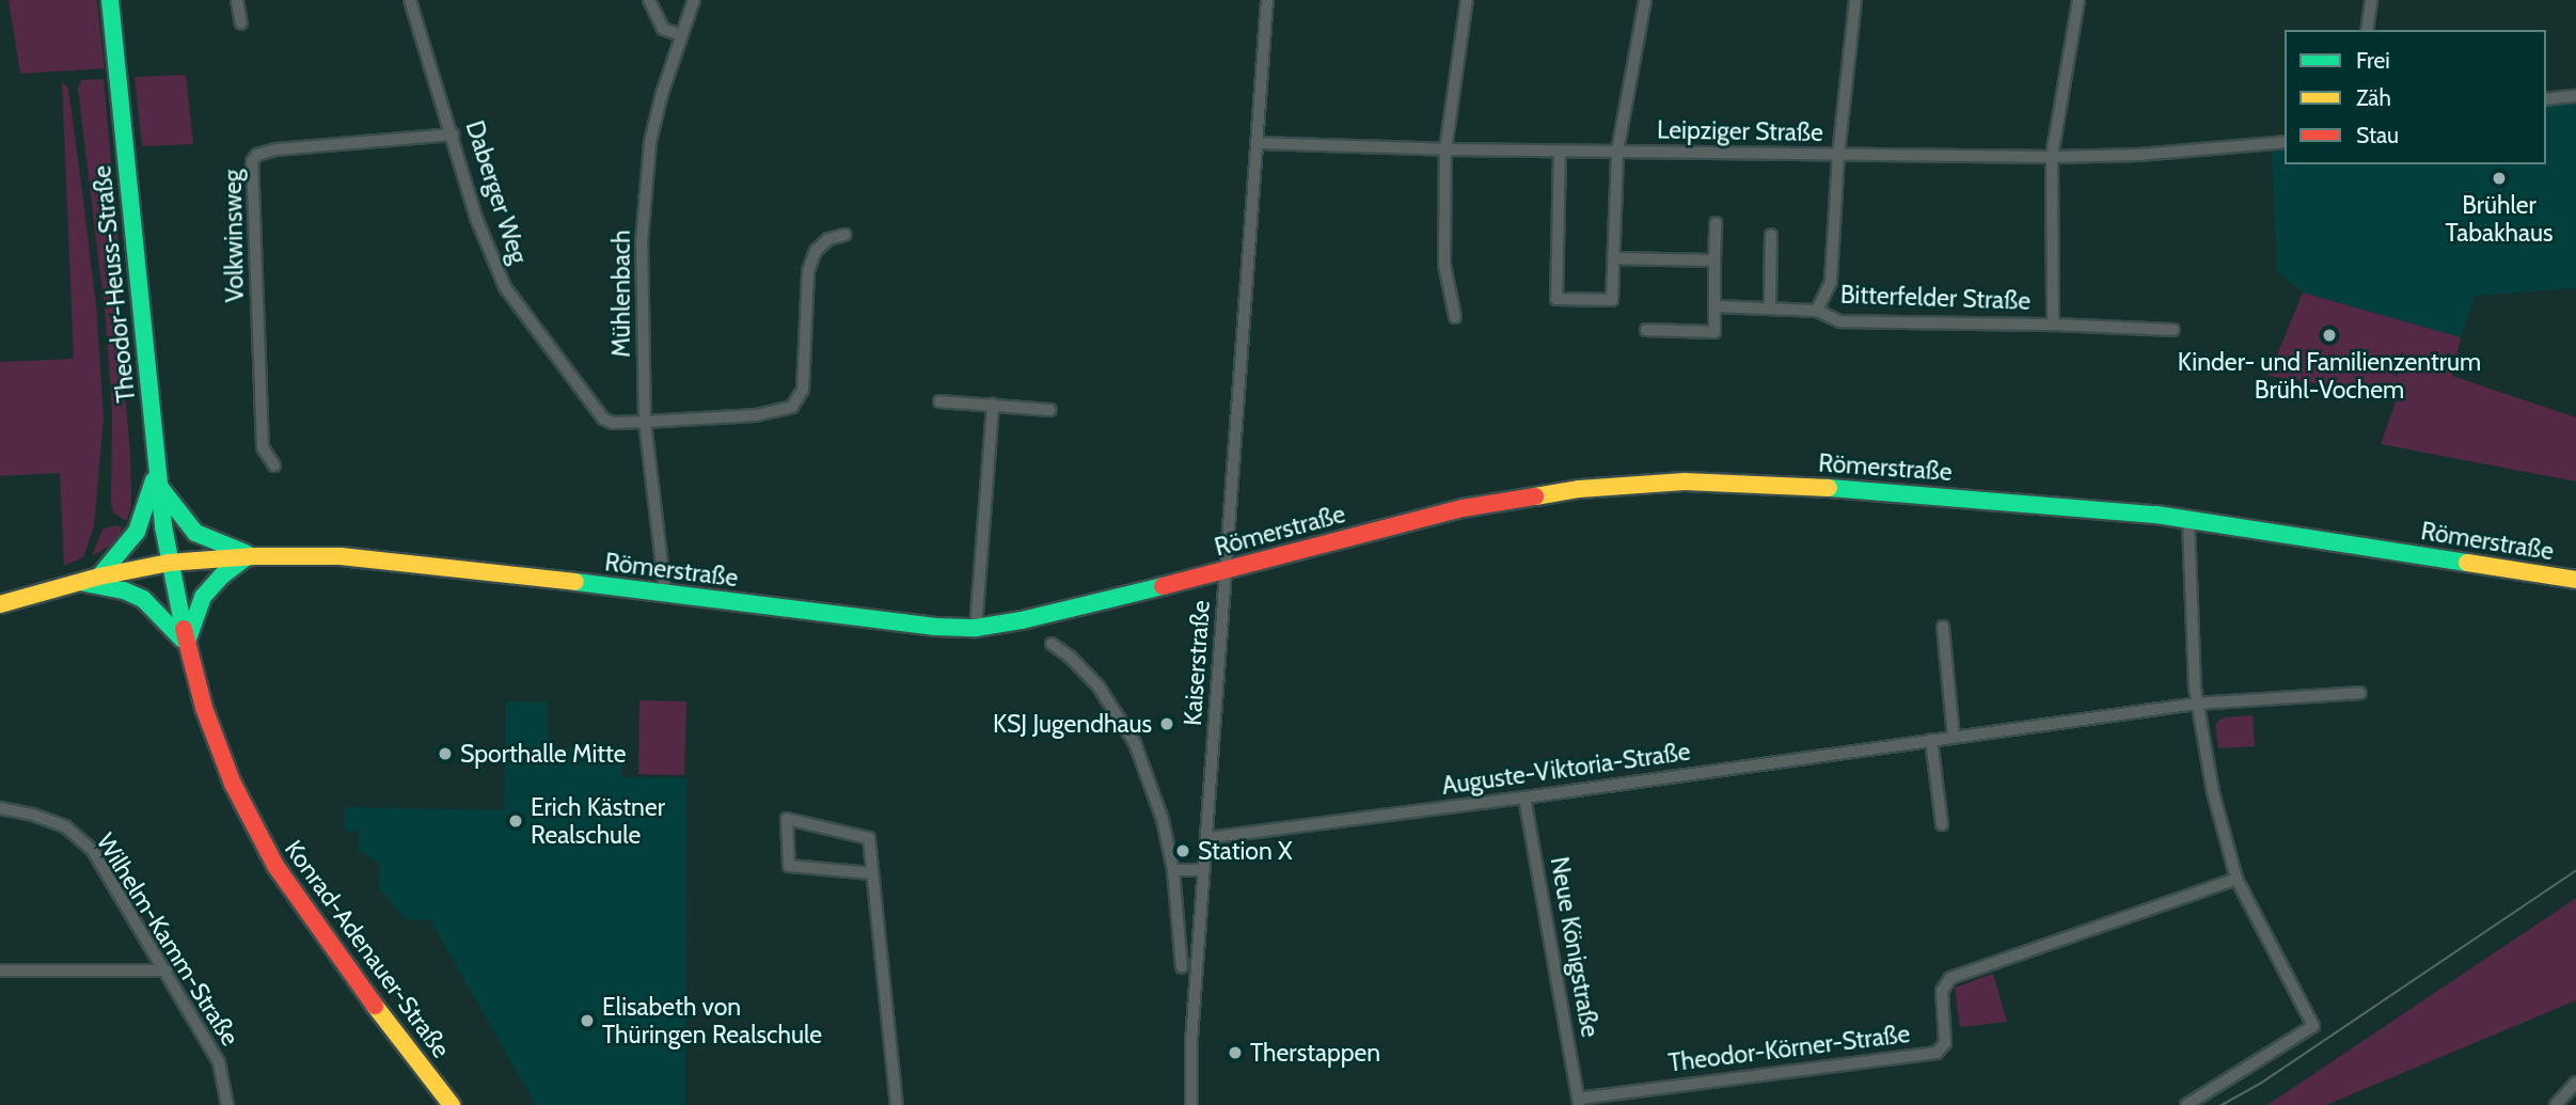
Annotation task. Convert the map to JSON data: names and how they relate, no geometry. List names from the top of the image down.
{
  "streets": {
    "main road": ["Theodor-Heuss-Straße", "Römerstraße", "Konrad-Adenauer-Straße"],
    "street": [
      "Leipziger Straße",
      "Daberger Weg",
      "Volkwinsweg",
      "Mühlenbach",
      "Bitterfelder Straße",
      "Kaiserstraße",
      "Auguste-Viktoria-Straße",
      "Wilhelm-Kamm-Straße",
      "Neue Königstraße",
      "Theodor-Körner-Straße"
    ]
  },
  "crossings": [
    ["Leipziger Straße", "Bitterfelder Straße"],
    ["Leipziger Straße", "Kaiserstraße"],
    ["Daberger Weg", "Volkwinsweg"],
    ["Daberger Weg", "Mühlenbach"],
    ["Theodor-Heuss-Straße", "Römerstraße"],
    ["Theodor-Heuss-Straße", "Konrad-Adenauer-Straße"],
    ["Mühlenbach", "Römerstraße"],
    ["Römerstraße", "Kaiserstraße"],
    ["Römerstraße", "Konrad-Adenauer-Straße"],
    ["Kaiserstraße", "Auguste-Viktoria-Straße"],
    ["Auguste-Viktoria-Straße", "Neue Königstraße"],
    ["Neue Königstraße", "Theodor-Körner-Straße"]
  ],
  "places": [
    "Brühler Tabakhaus",
    "Kinder- und Familienzentrum Brühl-Vochem",
    "KSJ Jugendhaus",
    "Sporthalle Mitte",
    "Erich Kästner Realschule",
    "Station X",
    "Elisabeth von Thüringen Realschule",
    "Therstappen"
  ],
  "legend": ["Frei", "Zäh", "Stau"]
}
